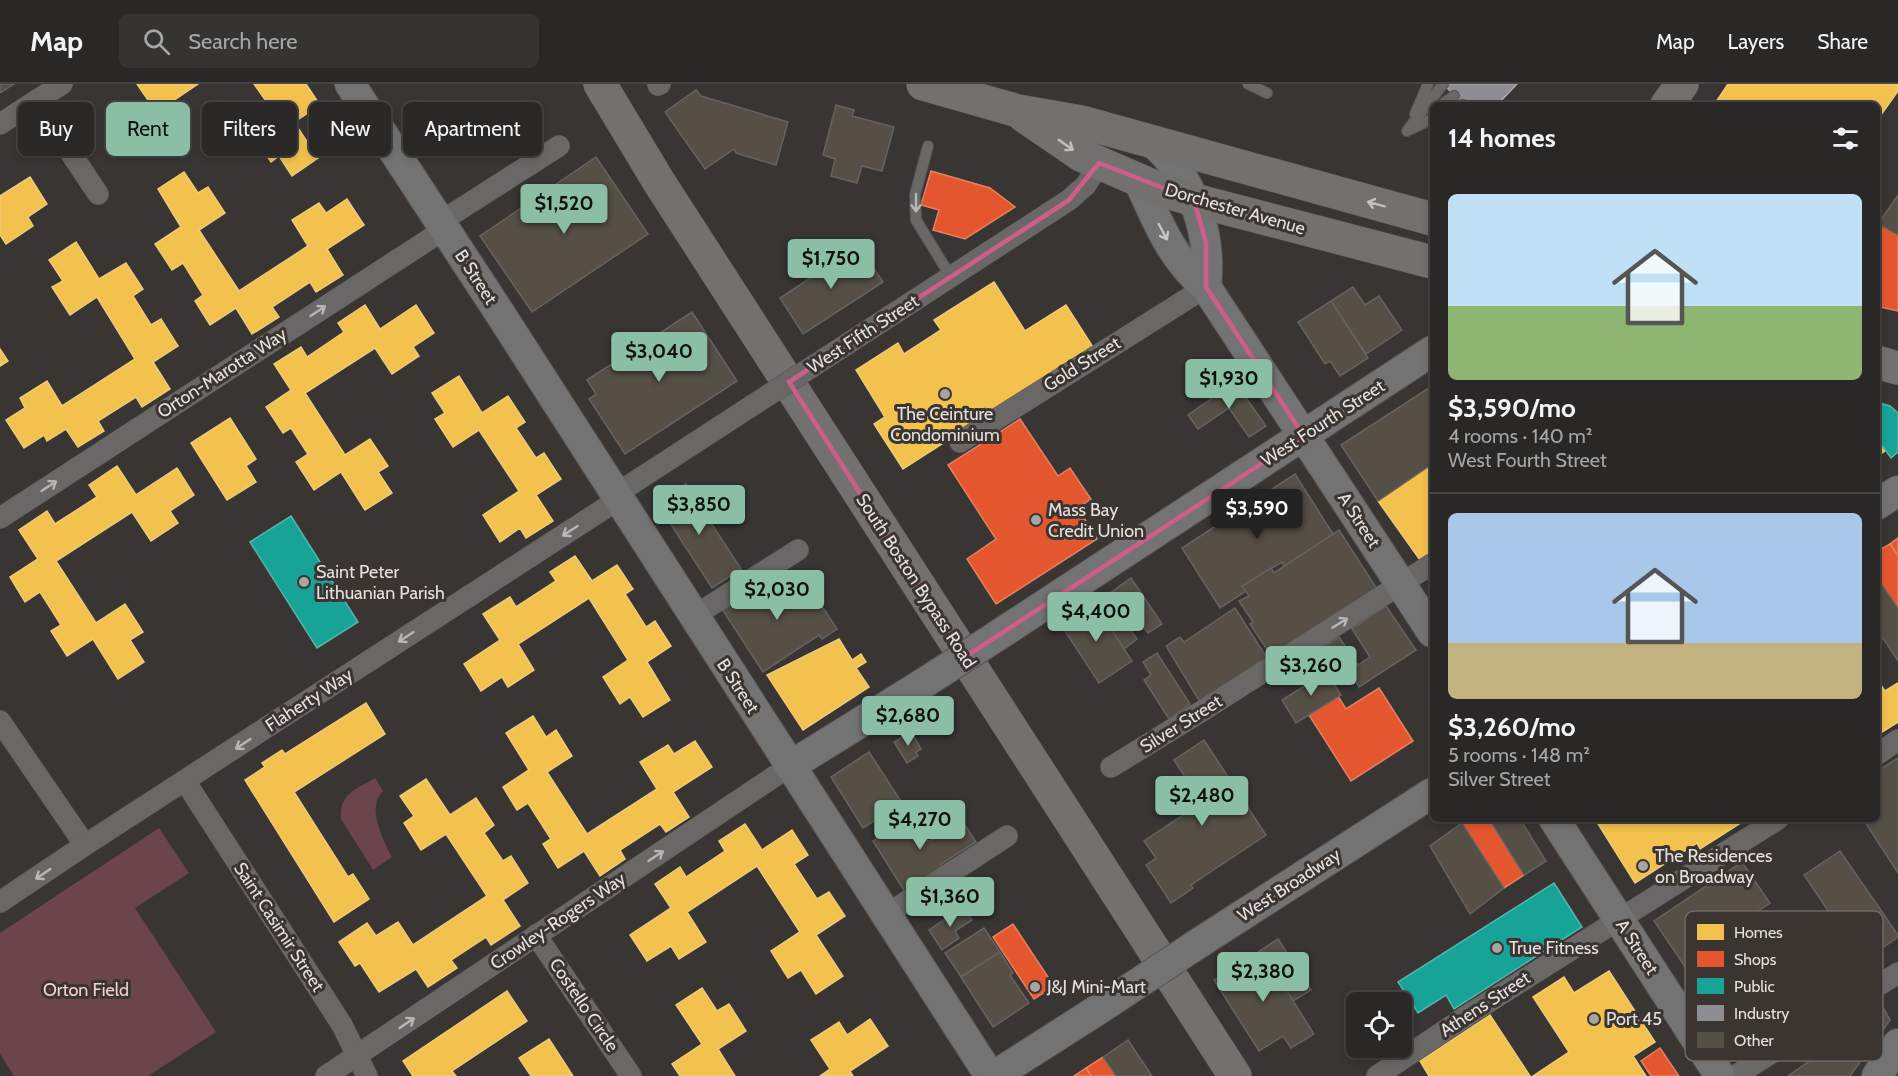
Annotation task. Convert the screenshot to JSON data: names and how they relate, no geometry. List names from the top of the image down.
{
  "streets": {
    "main road": [
      "Dorchester Avenue",
      "B Street",
      "West Fourth Street",
      "A Street",
      "South Boston Bypass Road",
      "West Broadway"
    ],
    "street": [
      "West Fifth Street",
      "Gold Street",
      "Orton-Marotta Way",
      "Flaherty Way",
      "Silver Street",
      "Crowley-Rogers Way",
      "Saint Casimir Street",
      "Athens Street",
      "Costello Circle"
    ]
  },
  "crossings": [
    ["Dorchester Avenue", "West Fifth Street"],
    ["Dorchester Avenue", "A Street"],
    ["B Street", "West Fifth Street"],
    ["B Street", "Orton-Marotta Way"],
    ["B Street", "West Fourth Street"],
    ["B Street", "Flaherty Way"],
    ["B Street", "West Broadway"],
    ["B Street", "Crowley-Rogers Way"],
    ["West Fifth Street", "Flaherty Way"],
    ["Gold Street", "A Street"],
    ["West Fourth Street", "A Street"],
    ["West Fourth Street", "Crowley-Rogers Way"],
    ["A Street", "Silver Street"],
    ["A Street", "Athens Street"],
    ["Flaherty Way", "Saint Casimir Street"],
    ["Crowley-Rogers Way", "Saint Casimir Street"],
    ["Crowley-Rogers Way", "Costello Circle"]
  ],
  "one_way": [
    "Orton-Marotta Way",
    "Flaherty Way",
    "Silver Street",
    "Crowley-Rogers Way"
  ],
  "parks": ["Orton Field"],
  "places": [
    "The Ceinture Condominium",
    "Mass Bay Credit Union",
    "Saint Peter Lithuanian Parish",
    "The Residences on Broadway",
    "True Fitness",
    "J&J Mini-Mart",
    "Port 45"
  ],
  "legend": [
    "Homes",
    "Shops",
    "Public",
    "Industry",
    "Other"
  ],
  "page": {
    "header": "Map",
    "search": "Search here",
    "nav": ["Map", "Layers", "Share"],
    "chip": [
      "Buy",
      "Rent",
      "Filters",
      "New",
      "Apartment"
    ],
    "heading": "14 homes",
    "list": [
      {
        "name": "$3,590/mo",
        "note": "4 rooms · 140 m² · West Fourth Street"
      },
      {
        "name": "$3,260/mo",
        "note": "5 rooms · 148 m² · Silver Street"
      }
    ],
    "price": [
      "$1,520",
      "$1,750",
      "$3,040",
      "$1,930",
      "$3,850",
      "$3,590",
      "$2,030",
      "$4,400",
      "$3,260",
      "$2,680",
      "$2,480",
      "$4,270",
      "$1,360",
      "$2,380"
    ]
  }
}
